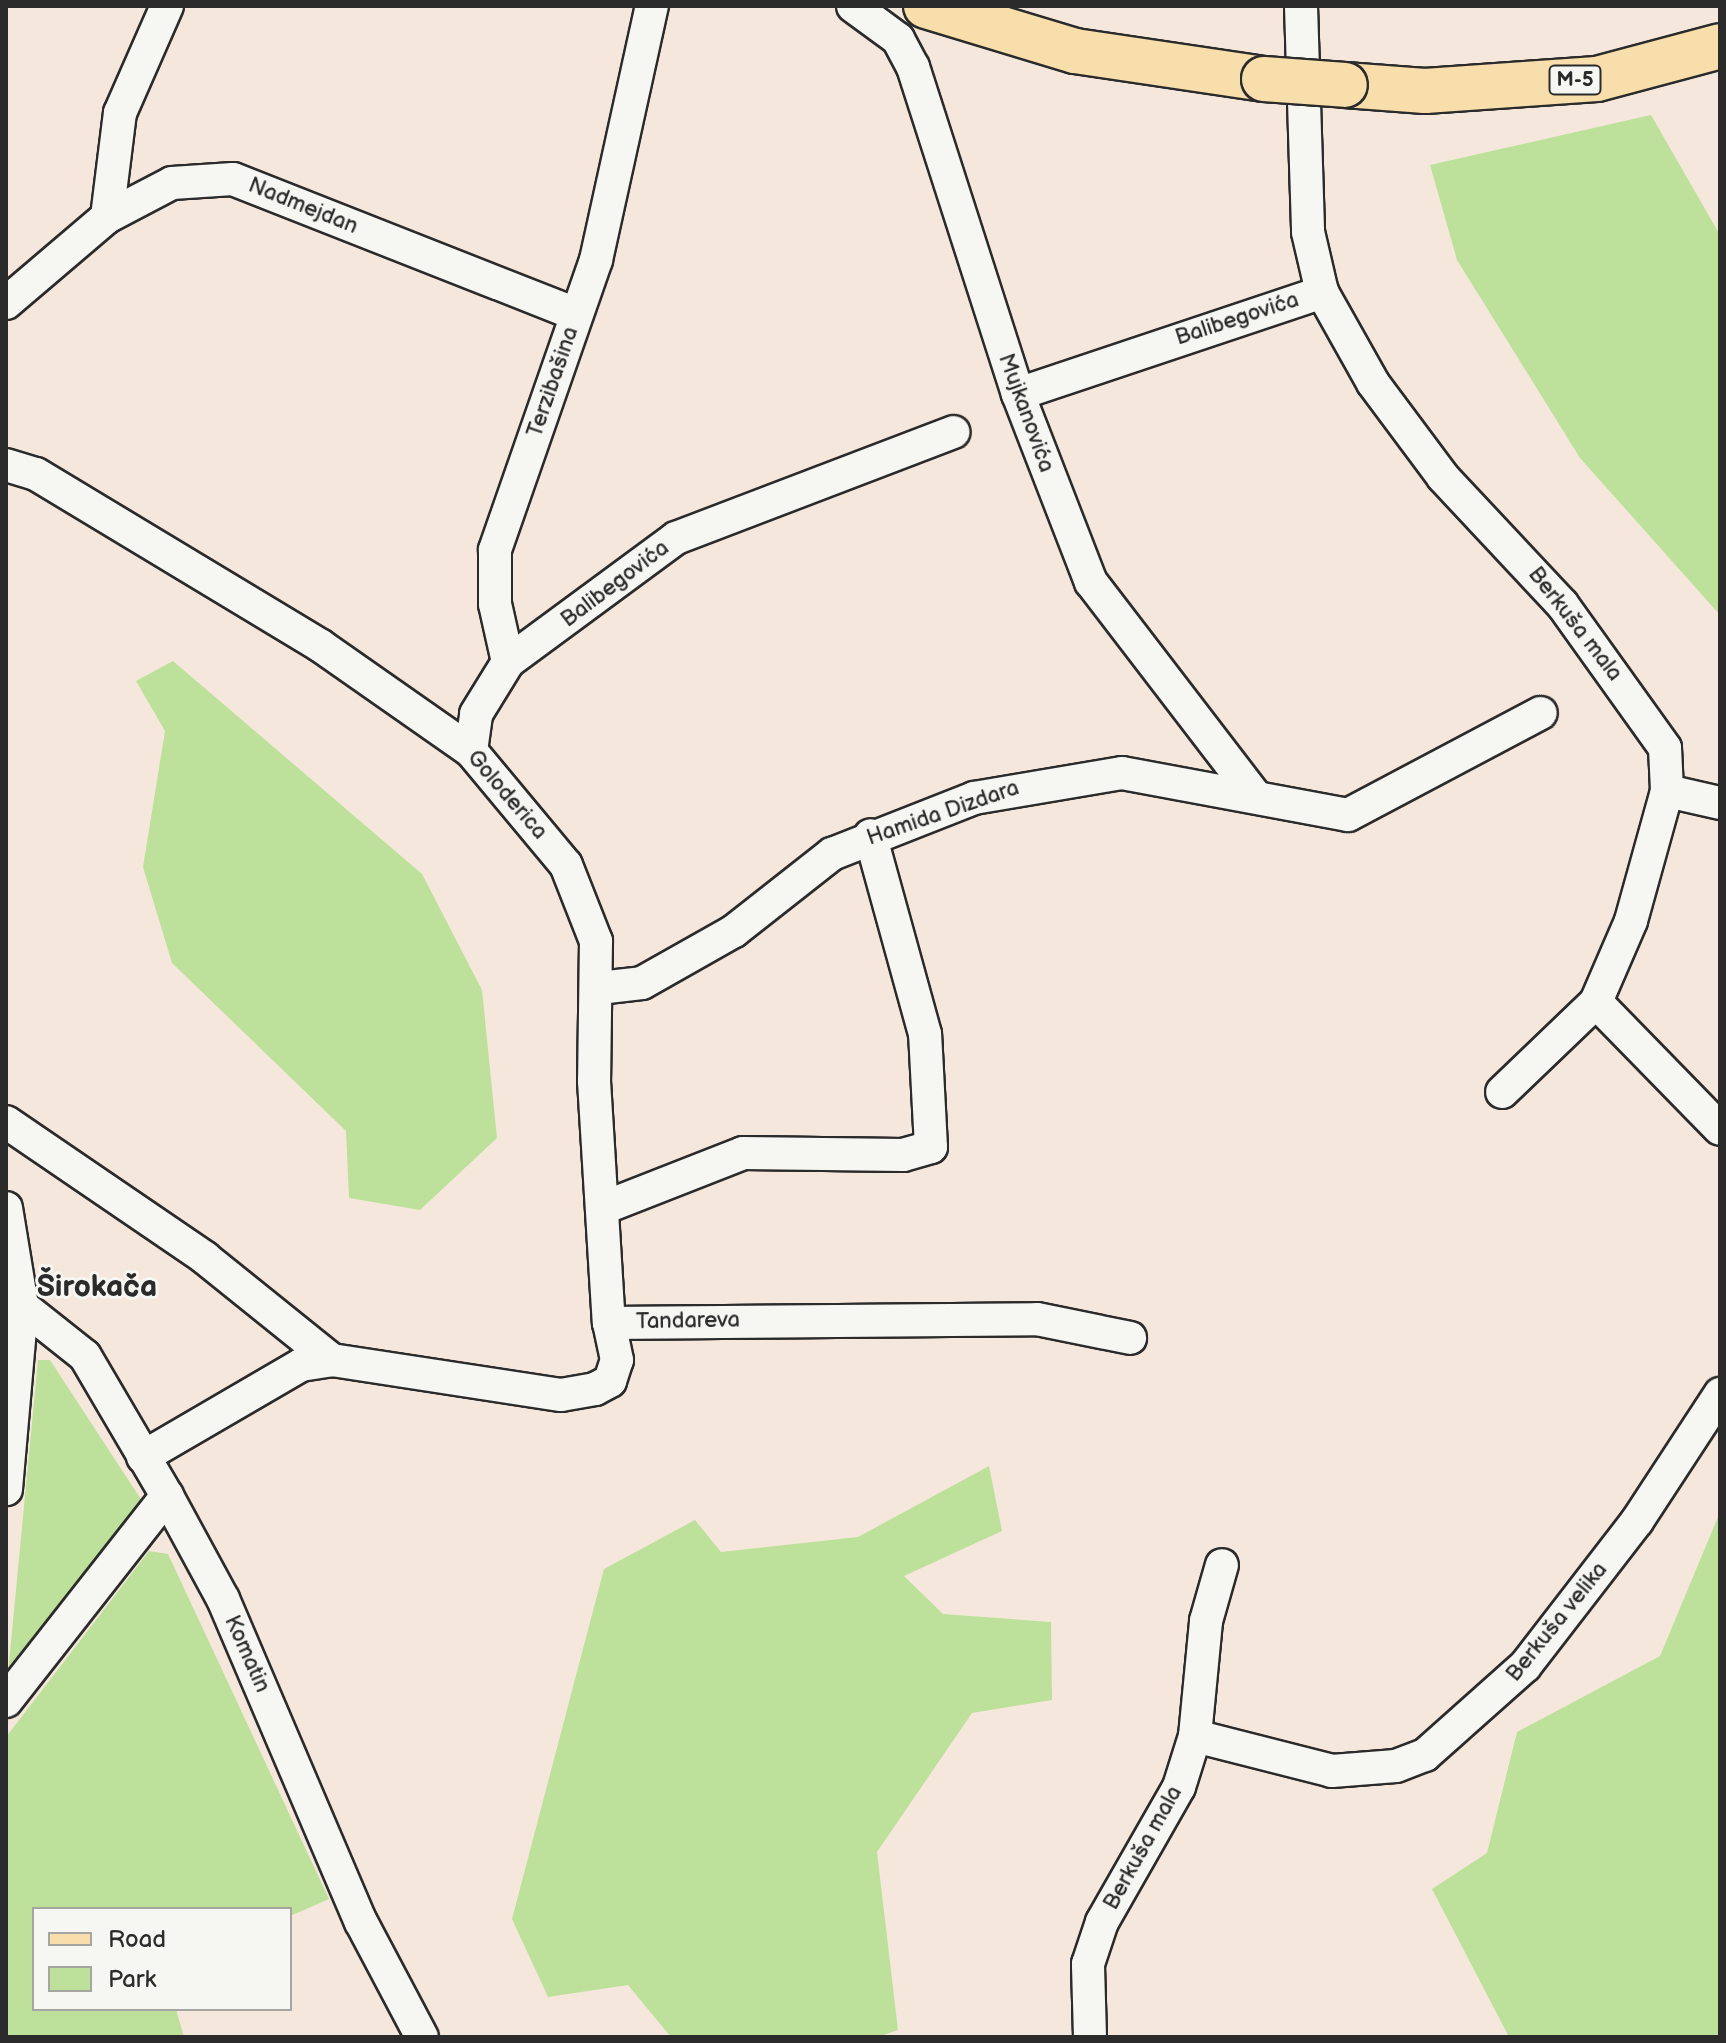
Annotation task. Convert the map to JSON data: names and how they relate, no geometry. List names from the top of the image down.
{
  "streets": {
    "main road": ["M-5"],
    "street": [
      "Nadmejdan",
      "Balibegovića",
      "Terzibašina",
      "Mujkanovića",
      "Berkuša mala",
      "Goloderica",
      "Hamida Dizdara",
      "Tandareva",
      "Berkuša velika",
      "Komatin"
    ]
  },
  "crossings": [
    ["Nadmejdan", "Terzibašina"],
    ["Balibegovića", "Terzibašina"],
    ["Balibegovića", "Mujkanovića"],
    ["Balibegovića", "Berkuša mala"],
    ["Mujkanovića", "Hamida Dizdara"],
    ["Berkuša mala", "Berkuša velika"],
    ["Goloderica", "Hamida Dizdara"],
    ["Goloderica", "Tandareva"],
    ["Tandareva", "Komatin"]
  ],
  "districts": ["Širokača"],
  "legend": ["Road", "Park"]
}
